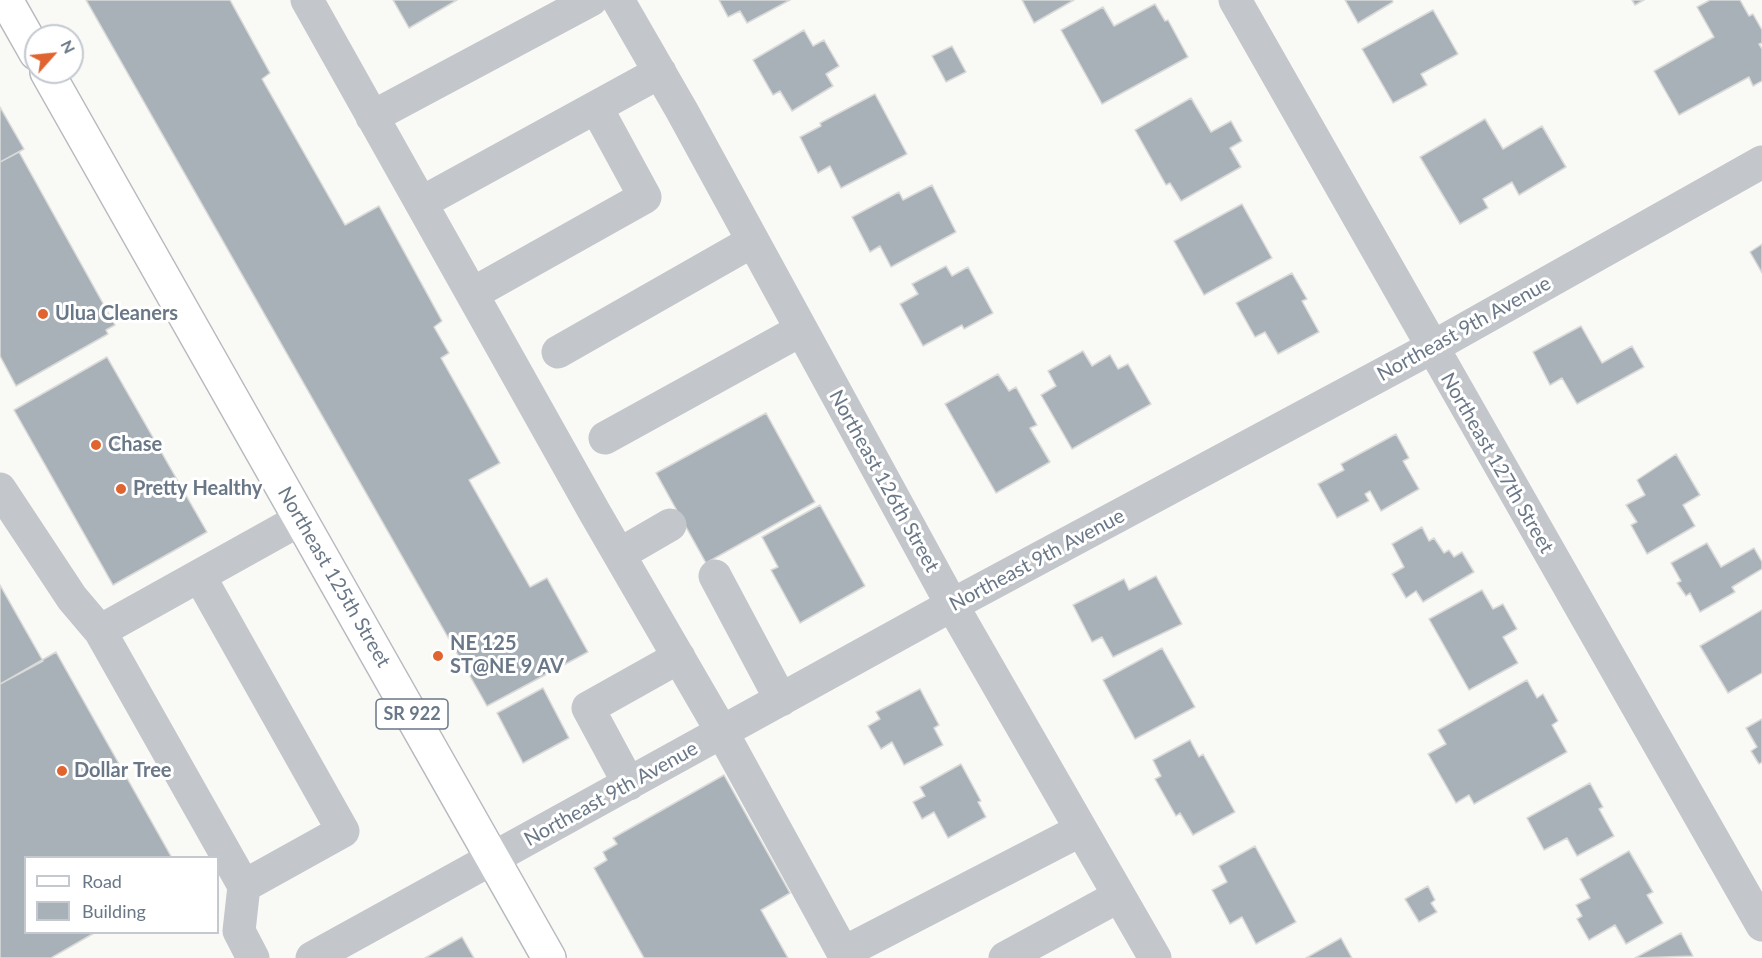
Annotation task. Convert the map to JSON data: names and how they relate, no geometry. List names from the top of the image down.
{
  "streets": {
    "main road": ["Northeast 125th Street", "SR 922"],
    "street": ["Northeast 9th Avenue", "Northeast 127th Street", "Northeast 126th Street"]
  },
  "crossings": [
    ["Northeast 9th Avenue", "Northeast 127th Street"],
    ["Northeast 9th Avenue", "Northeast 126th Street"],
    ["Northeast 9th Avenue", "Northeast 125th Street"]
  ],
  "places": [
    "Ulua Cleaners",
    "Chase",
    "Pretty Healthy",
    "NE 125 ST@NE 9 AV",
    "Dollar Tree"
  ],
  "legend": ["Road", "Building"],
  "north": "top right"
}
